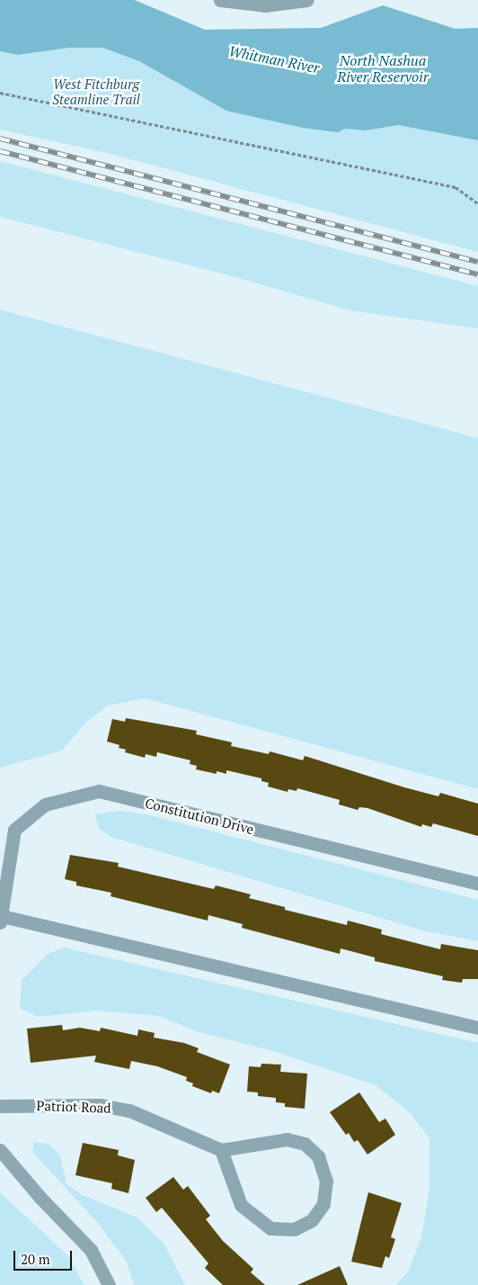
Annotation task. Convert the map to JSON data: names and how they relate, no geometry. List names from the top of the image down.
{
  "streets": {
    "lane": ["Constitution Drive", "Patriot Road"]
  },
  "water": ["Whitman River", "North Nashua River Reservoir"],
  "parks": ["West Fitchburg Steamline Trail"],
  "scale_bar": "20 m"
}
